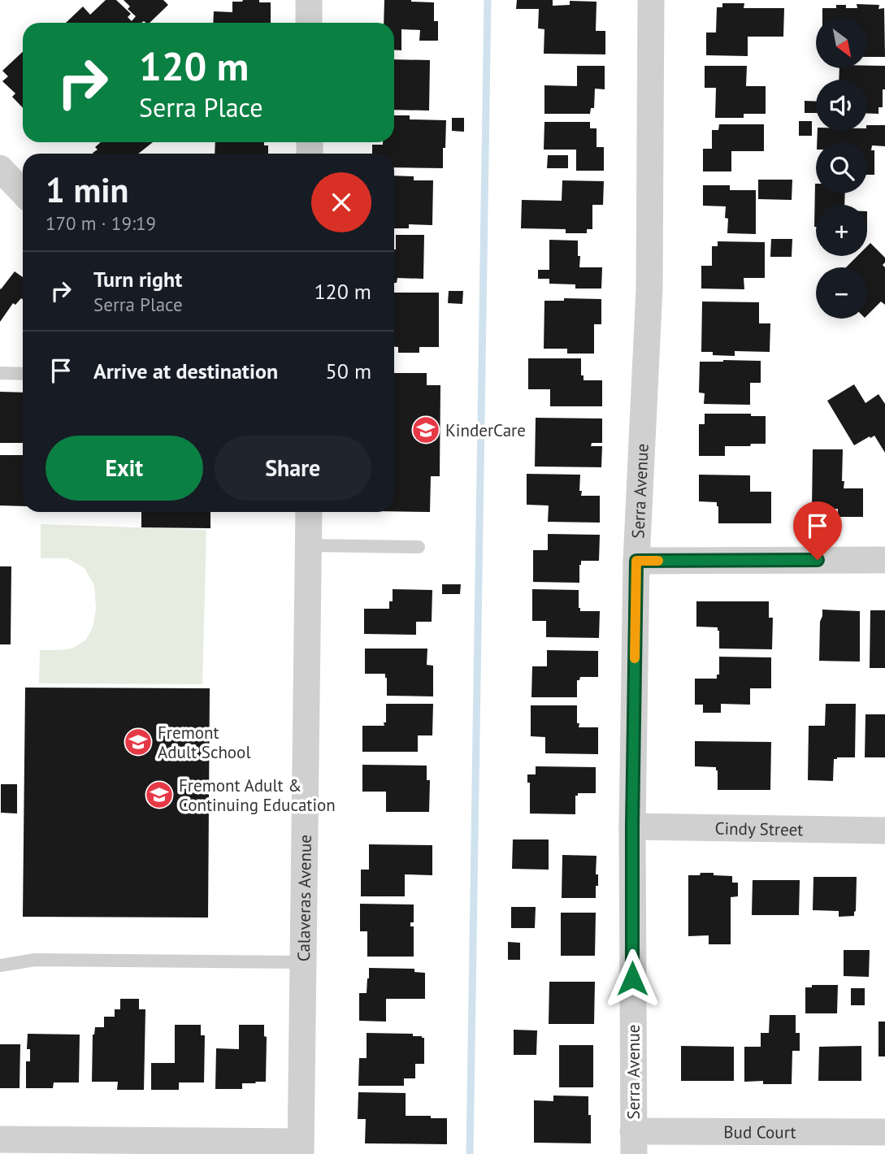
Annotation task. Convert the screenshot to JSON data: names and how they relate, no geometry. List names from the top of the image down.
{
  "streets": {
    "street": [
      "Serra Avenue",
      "Cindy Street",
      "Calaveras Avenue",
      "Bud Court"
    ]
  },
  "crossings": [
    ["Serra Avenue", "Cindy Street"],
    ["Serra Avenue", "Bud Court"]
  ],
  "places": {
    "school or university": ["KinderCare", "Fremont Adult School", "Fremont Adult & Continuing Education"]
  },
  "north": "bottom right",
  "page": {
    "map_buttons": ["+", "−"],
    "turn": ["120 m", "Serra Place"],
    "heading": ["1 min", "170 m · 19:19"],
    "list": [
      {
        "name": "Turn right",
        "note": "Serra Place",
        "value": "120 m"
      },
      {
        "name": "Arrive at destination",
        "value": "50 m"
      }
    ],
    "buttons": ["Exit", "Share"]
  }
}
